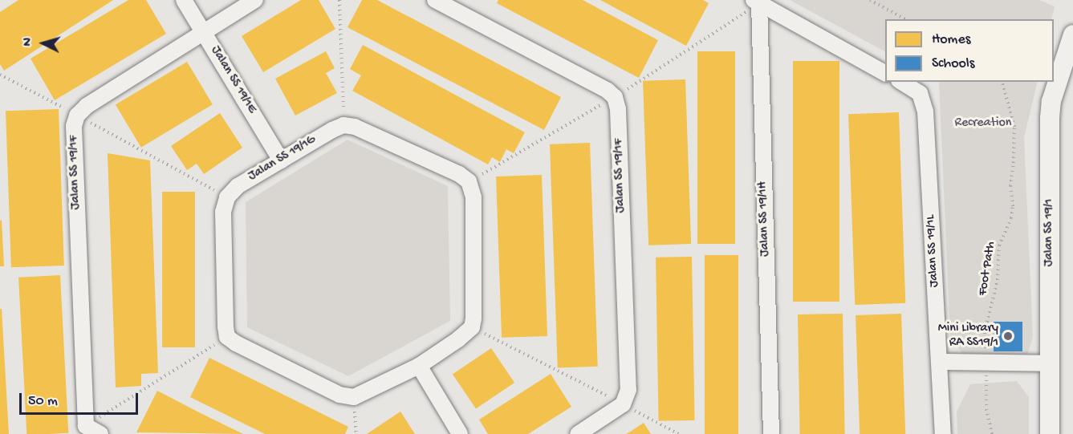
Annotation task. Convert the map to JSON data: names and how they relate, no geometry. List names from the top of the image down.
{
  "streets": {
    "street": [
      "Jalan SS 19/1E",
      "Jalan SS 19/1G",
      "Jalan SS 19/1F",
      "Jalan SS 19/1H",
      "Jalan SS 19/1",
      "Jalan SS 19/1L"
    ],
    "path": ["Foot Path"]
  },
  "crossings": [
    ["Jalan SS 19/1E", "Jalan SS 19/1G"]
  ],
  "parks": ["Recreation"],
  "places": ["Mini Library RA SS19/1"],
  "legend": ["Homes", "Schools"],
  "scale_bar": "50 m",
  "north": "left"
}
